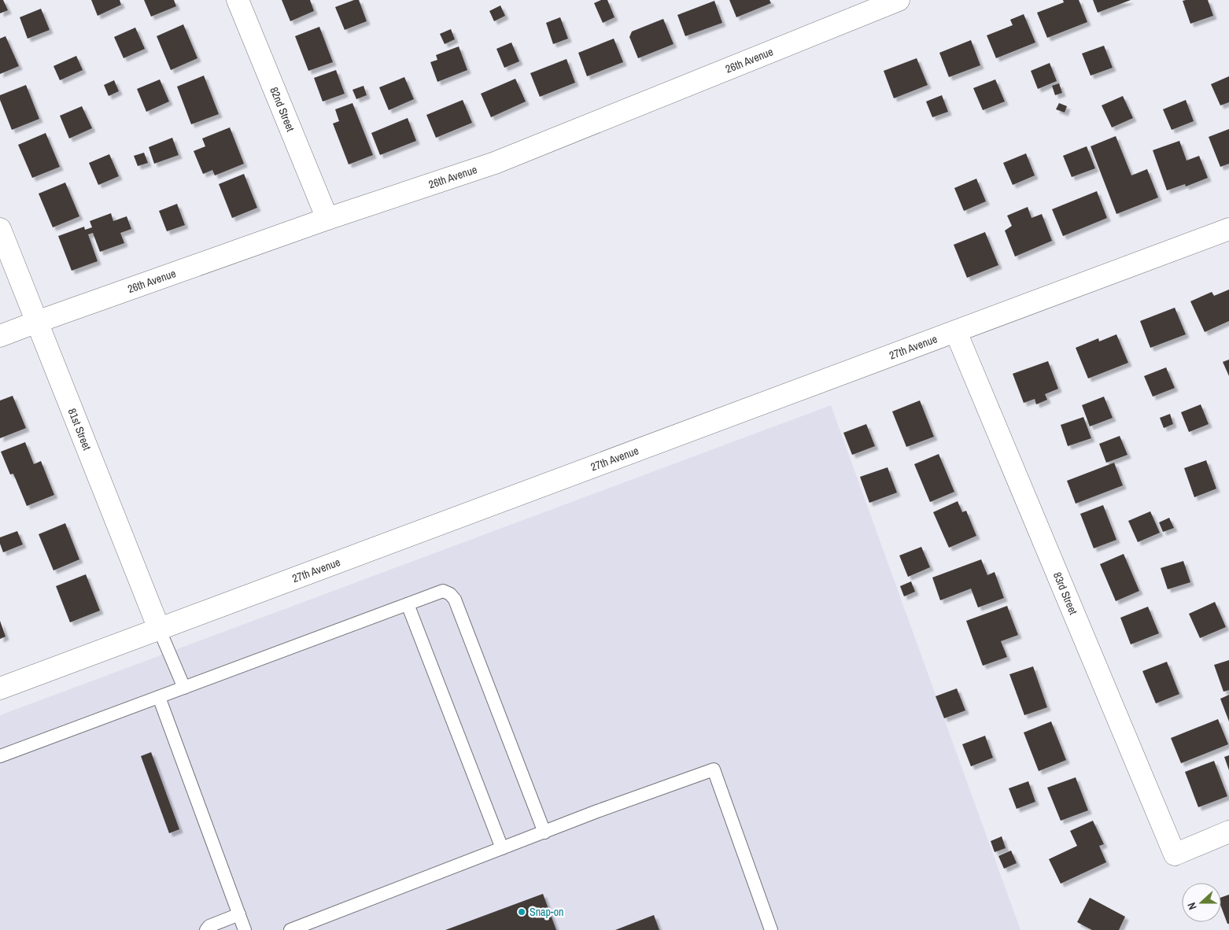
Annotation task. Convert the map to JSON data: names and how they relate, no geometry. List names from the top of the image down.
{
  "streets": {
    "street": [
      "26th Avenue",
      "82nd Street",
      "27th Avenue",
      "81st Street",
      "83rd Street"
    ]
  },
  "crossings": [
    ["26th Avenue", "82nd Street"],
    ["26th Avenue", "81st Street"],
    ["27th Avenue", "81st Street"],
    ["27th Avenue", "83rd Street"]
  ],
  "places": ["Snap-on"],
  "north": "left"
}
